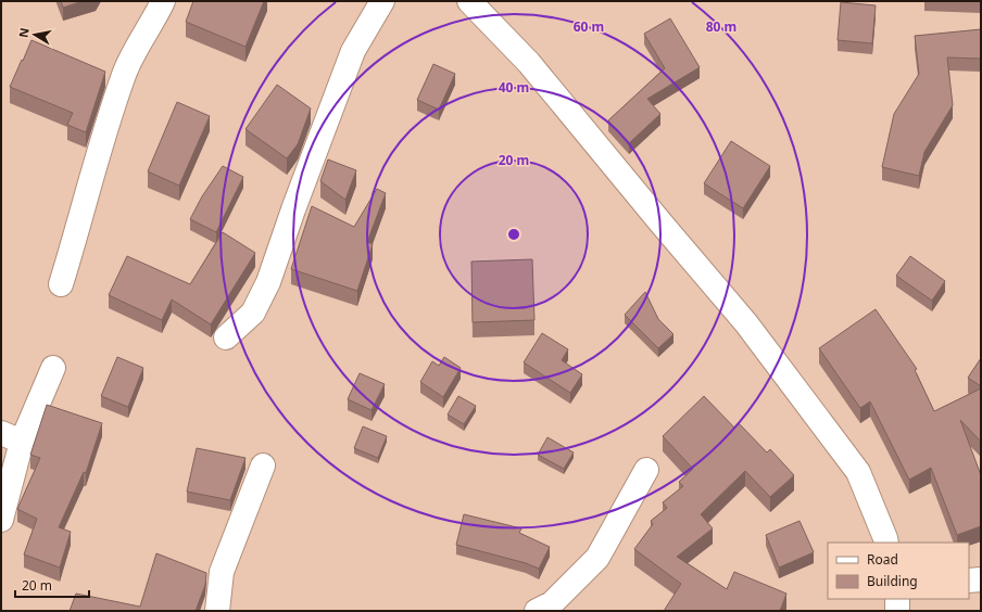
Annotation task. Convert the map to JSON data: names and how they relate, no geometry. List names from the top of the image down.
{
  "legend": ["Road", "Building"],
  "scale_bar": "20 m",
  "north": "left",
  "rings": [
    "80 m",
    "60 m",
    "40 m",
    "20 m"
  ]
}
